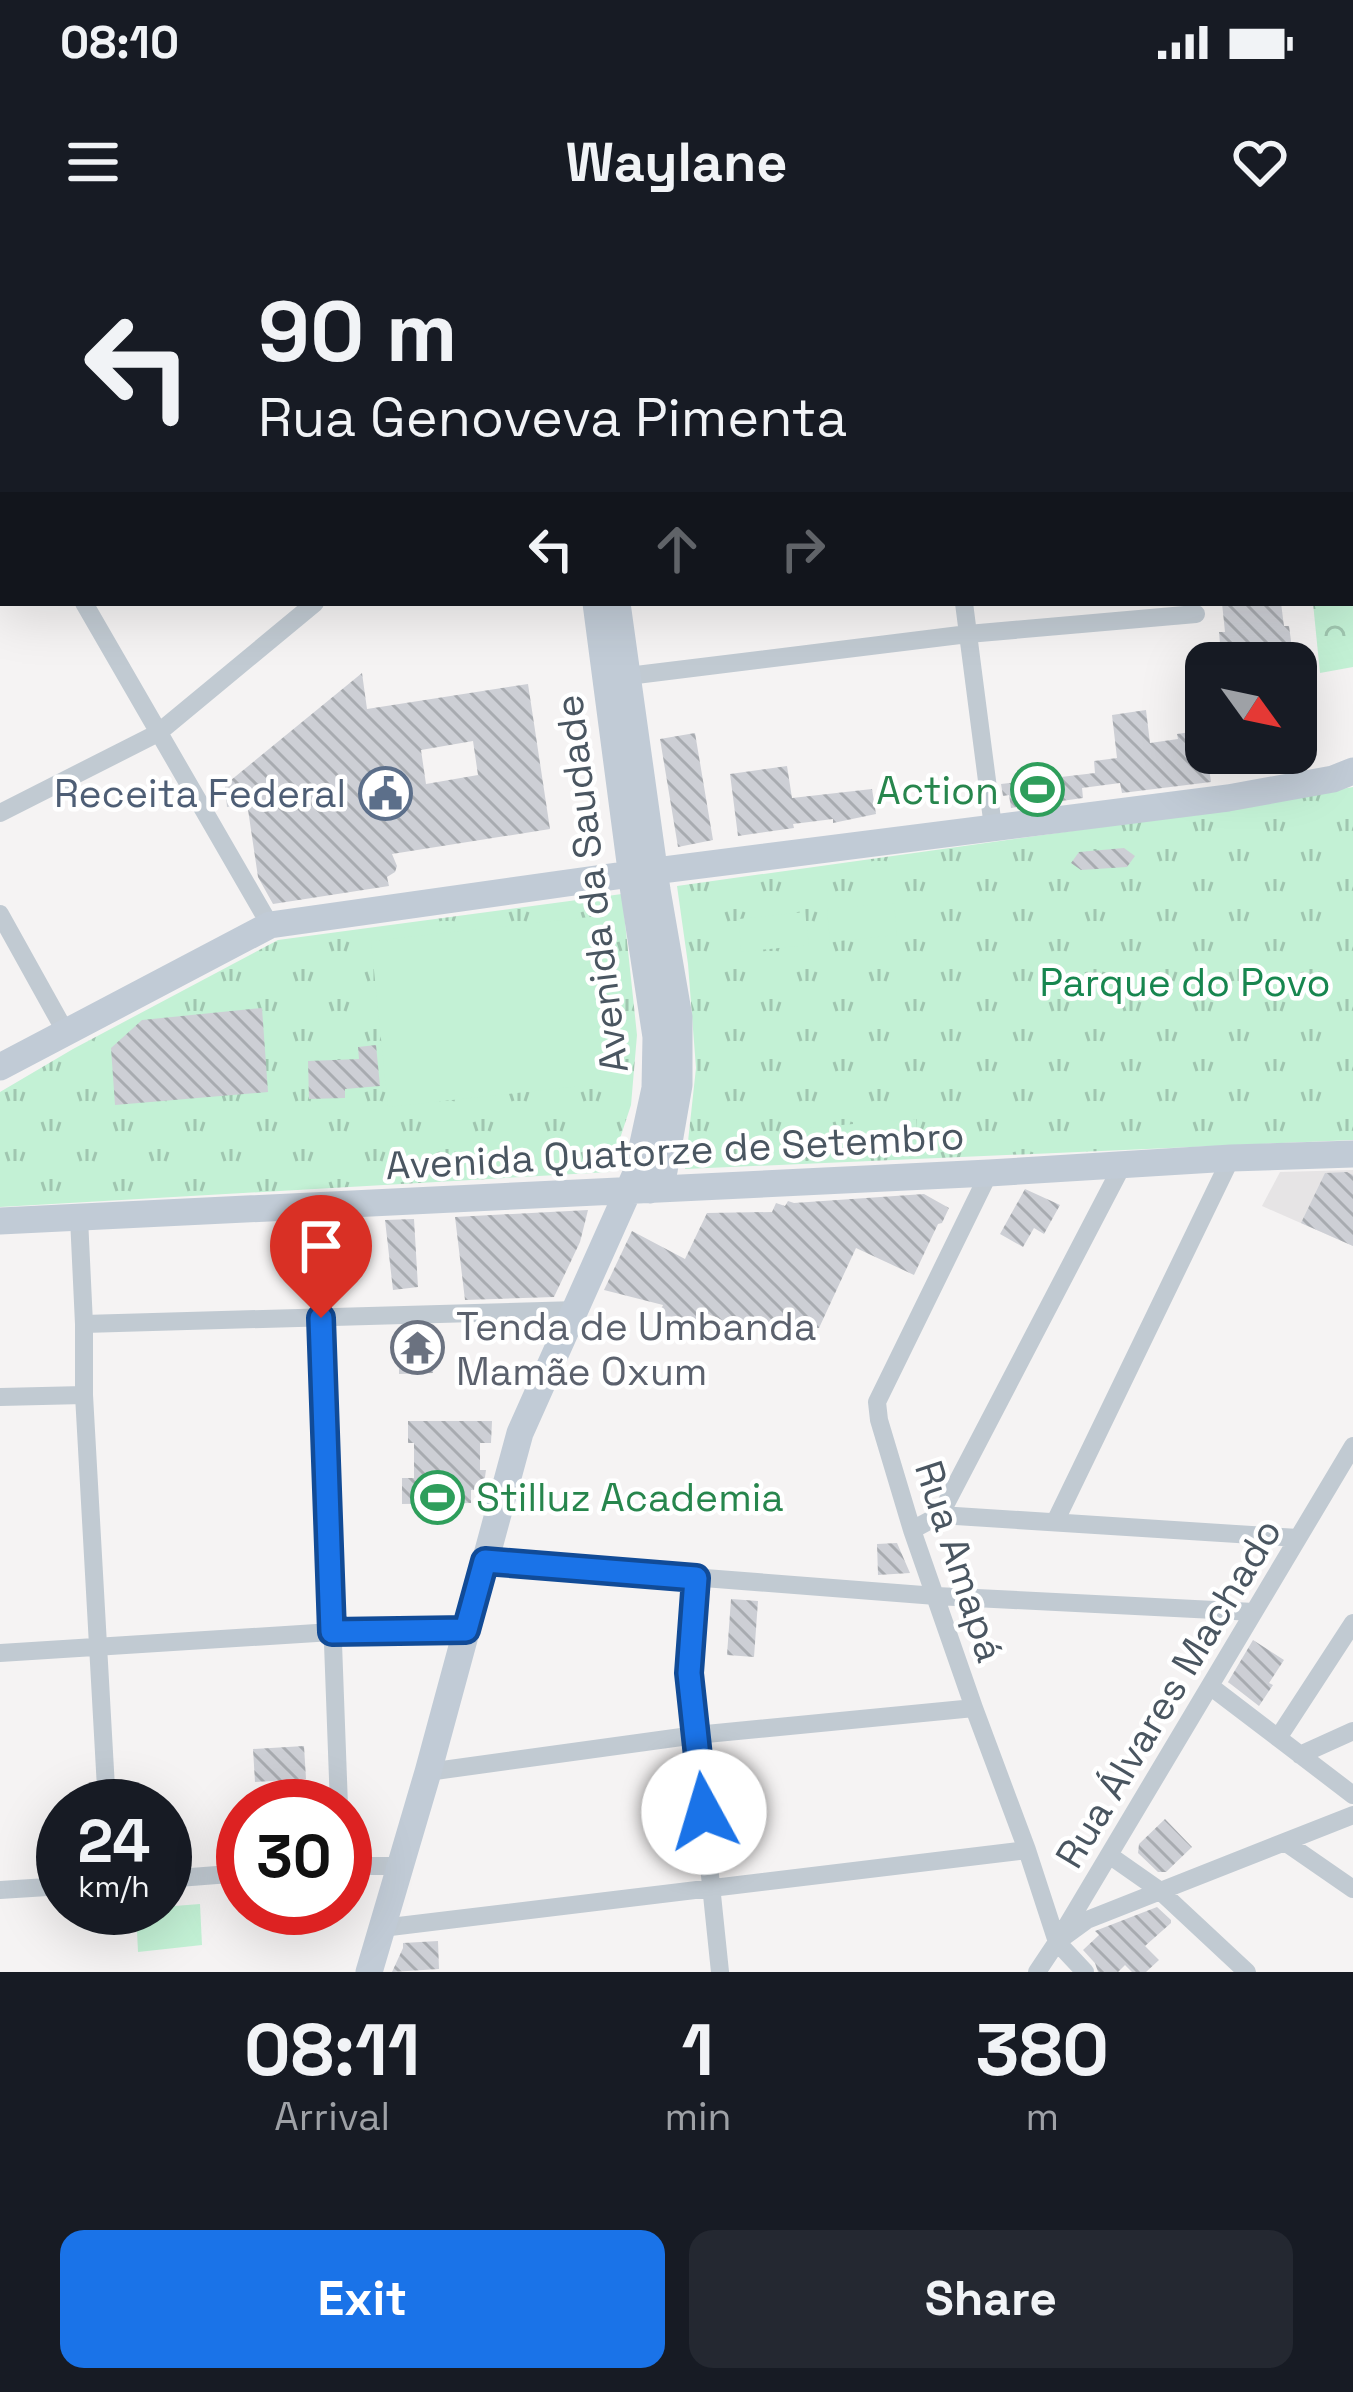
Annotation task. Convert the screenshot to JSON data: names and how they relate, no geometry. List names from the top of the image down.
{
  "streets": {
    "street": [
      "Avenida da Saudade",
      "Avenida Quatorze de Setembro",
      "Rua Amapá",
      "Rua Álvares Machado"
    ]
  },
  "crossings": [
    ["Avenida da Saudade", "Avenida Quatorze de Setembro"],
    ["Avenida Quatorze de Setembro", "Rua Amapá"],
    ["Rua Amapá", "Rua Álvares Machado"]
  ],
  "parks": ["Parque do Povo"],
  "places": {
    "sports": ["Action", "Stilluz Academia"],
    "public building": ["Receita Federal"],
    "temple": ["Tenda de Umbanda Mamãe Oxum"]
  },
  "north": "bottom right",
  "page": {
    "status": "08:10",
    "header": "Waylane",
    "turn": ["90 m", "Rua Genoveva Pimenta"],
    "speed": "24 km/h",
    "limit": "30",
    "eta": [
      "08:11",
      "Arrival",
      "1",
      "min",
      "380",
      "m"
    ],
    "buttons": ["Exit", "Share"]
  }
}
